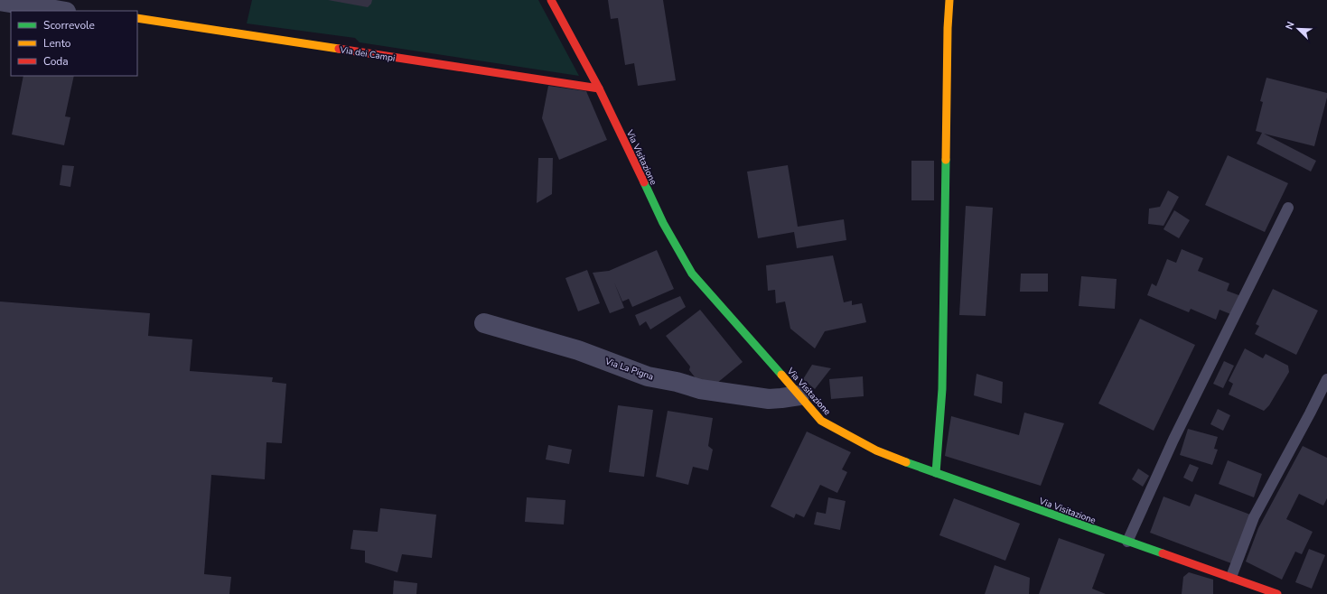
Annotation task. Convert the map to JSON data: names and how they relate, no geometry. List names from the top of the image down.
{
  "streets": {
    "street": ["Via dei Campi", "Via Visitazione", "Via La Pigna"]
  },
  "crossings": [
    ["Via dei Campi", "Via Visitazione"],
    ["Via Visitazione", "Via La Pigna"]
  ],
  "legend": ["Scorrevole", "Lento", "Coda"],
  "north": "top left"
}
